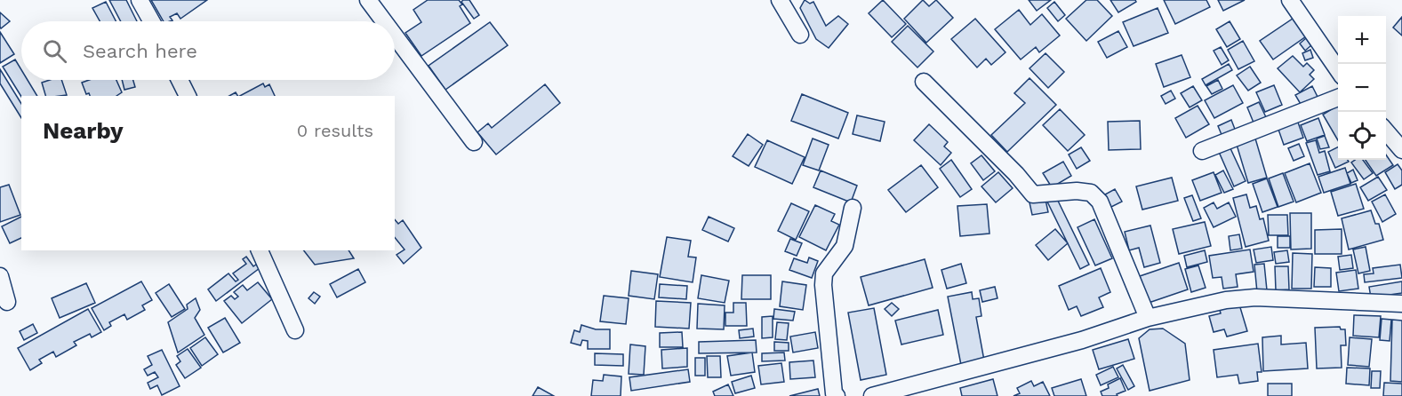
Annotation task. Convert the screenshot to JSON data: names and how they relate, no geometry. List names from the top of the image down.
{
  "page": {
    "map_buttons": ["+", "−"],
    "search": "Search here",
    "heading": ["Nearby", "0 results"]
  }
}
